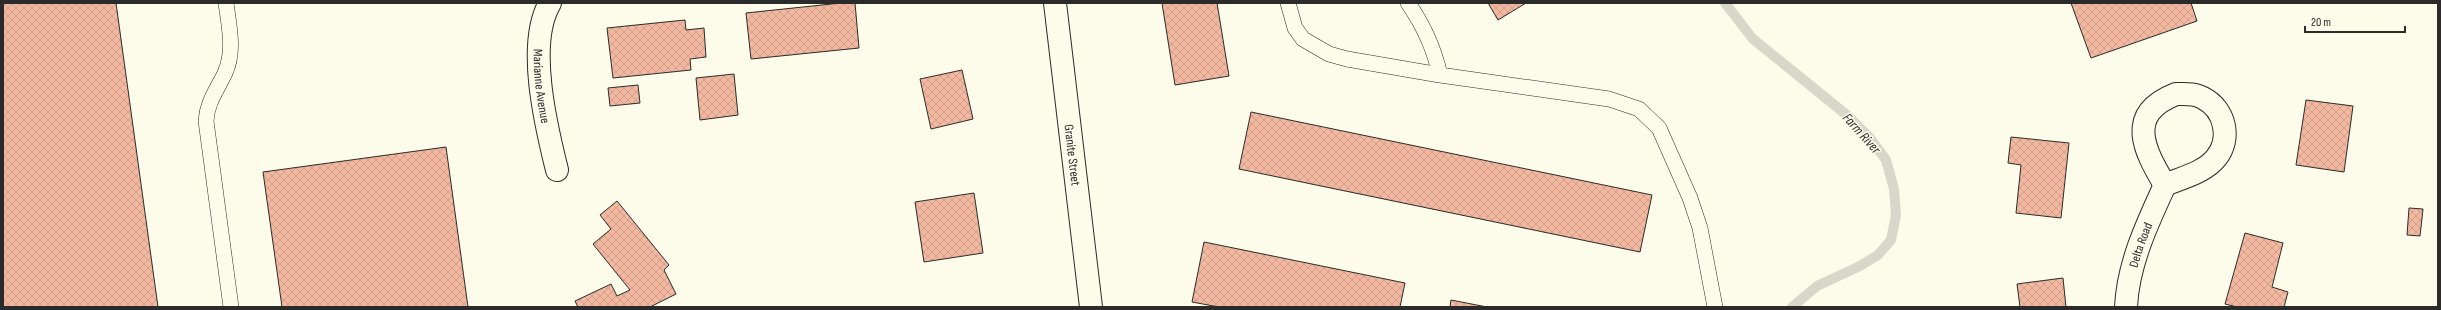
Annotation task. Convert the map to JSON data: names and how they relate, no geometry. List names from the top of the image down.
{
  "streets": {
    "street": ["Marianne Avenue", "Granite Street", "Delta Road"]
  },
  "water": ["Farm River"],
  "scale_bar": "20 m"
}
